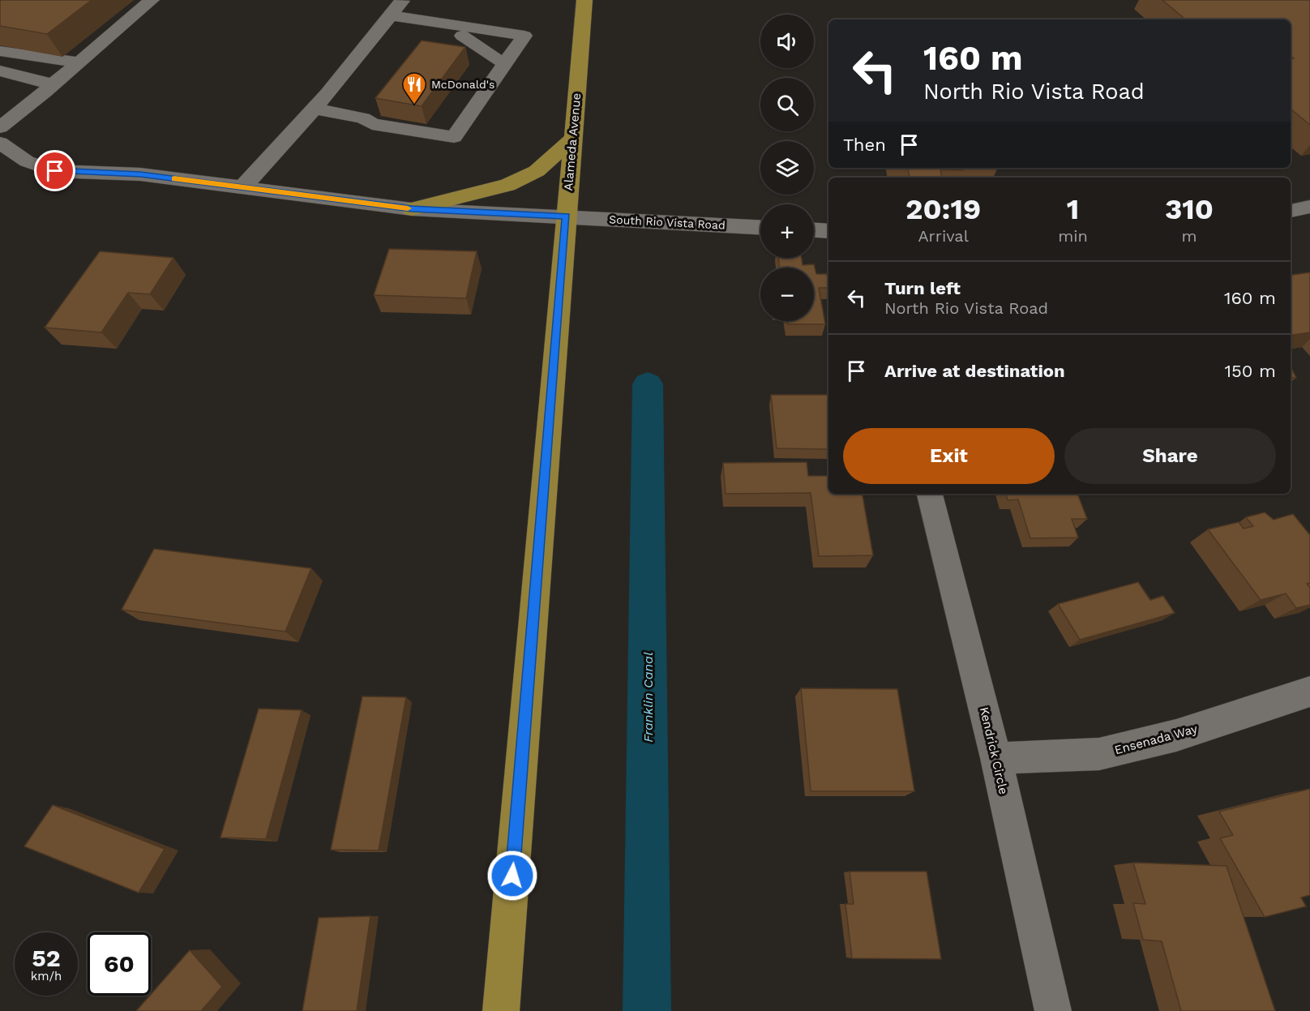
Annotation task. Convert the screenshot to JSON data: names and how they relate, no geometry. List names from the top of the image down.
{
  "streets": {
    "main road": ["Alameda Avenue"],
    "street": ["South Rio Vista Road", "Ensenada Way", "Kendrick Circle"]
  },
  "crossings": [
    ["Alameda Avenue", "South Rio Vista Road"],
    ["Ensenada Way", "Kendrick Circle"]
  ],
  "water": ["Franklin Canal"],
  "places": {
    "restaurant": ["McDonald's"]
  },
  "page": {
    "map_buttons": ["+", "−"],
    "turn": ["160 m", "North Rio Vista Road"],
    "then": "Then",
    "eta": [
      "20:19",
      "Arrival",
      "1",
      "min",
      "310",
      "m"
    ],
    "list": [
      {
        "name": "Turn left",
        "note": "North Rio Vista Road",
        "value": "160 m"
      },
      {
        "name": "Arrive at destination",
        "value": "150 m"
      }
    ],
    "buttons": ["Exit", "Share"],
    "speed": "52 km/h",
    "limit": "60"
  }
}
